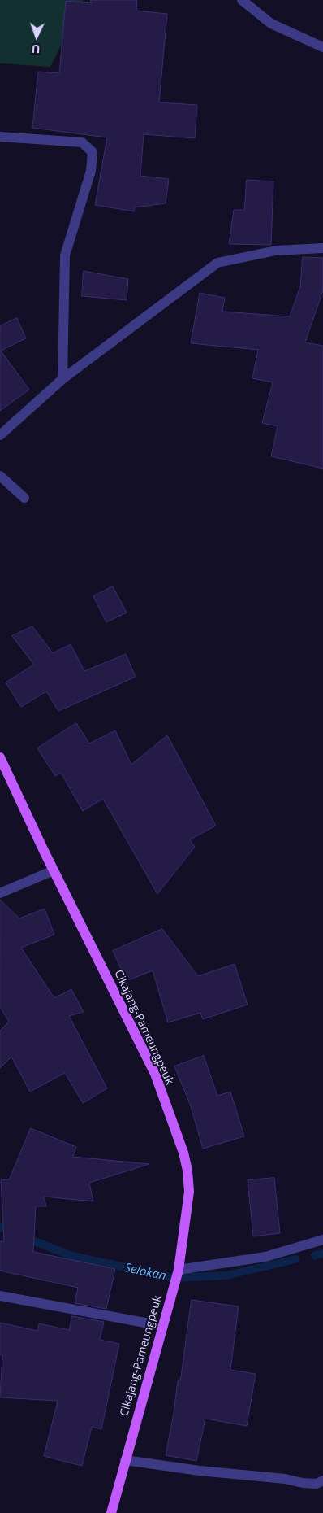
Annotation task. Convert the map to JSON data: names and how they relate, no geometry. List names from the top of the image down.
{
  "streets": {
    "main road": ["Cikajang-Pameungpeuk"]
  },
  "water": ["Selokan"],
  "north": "bottom"
}
